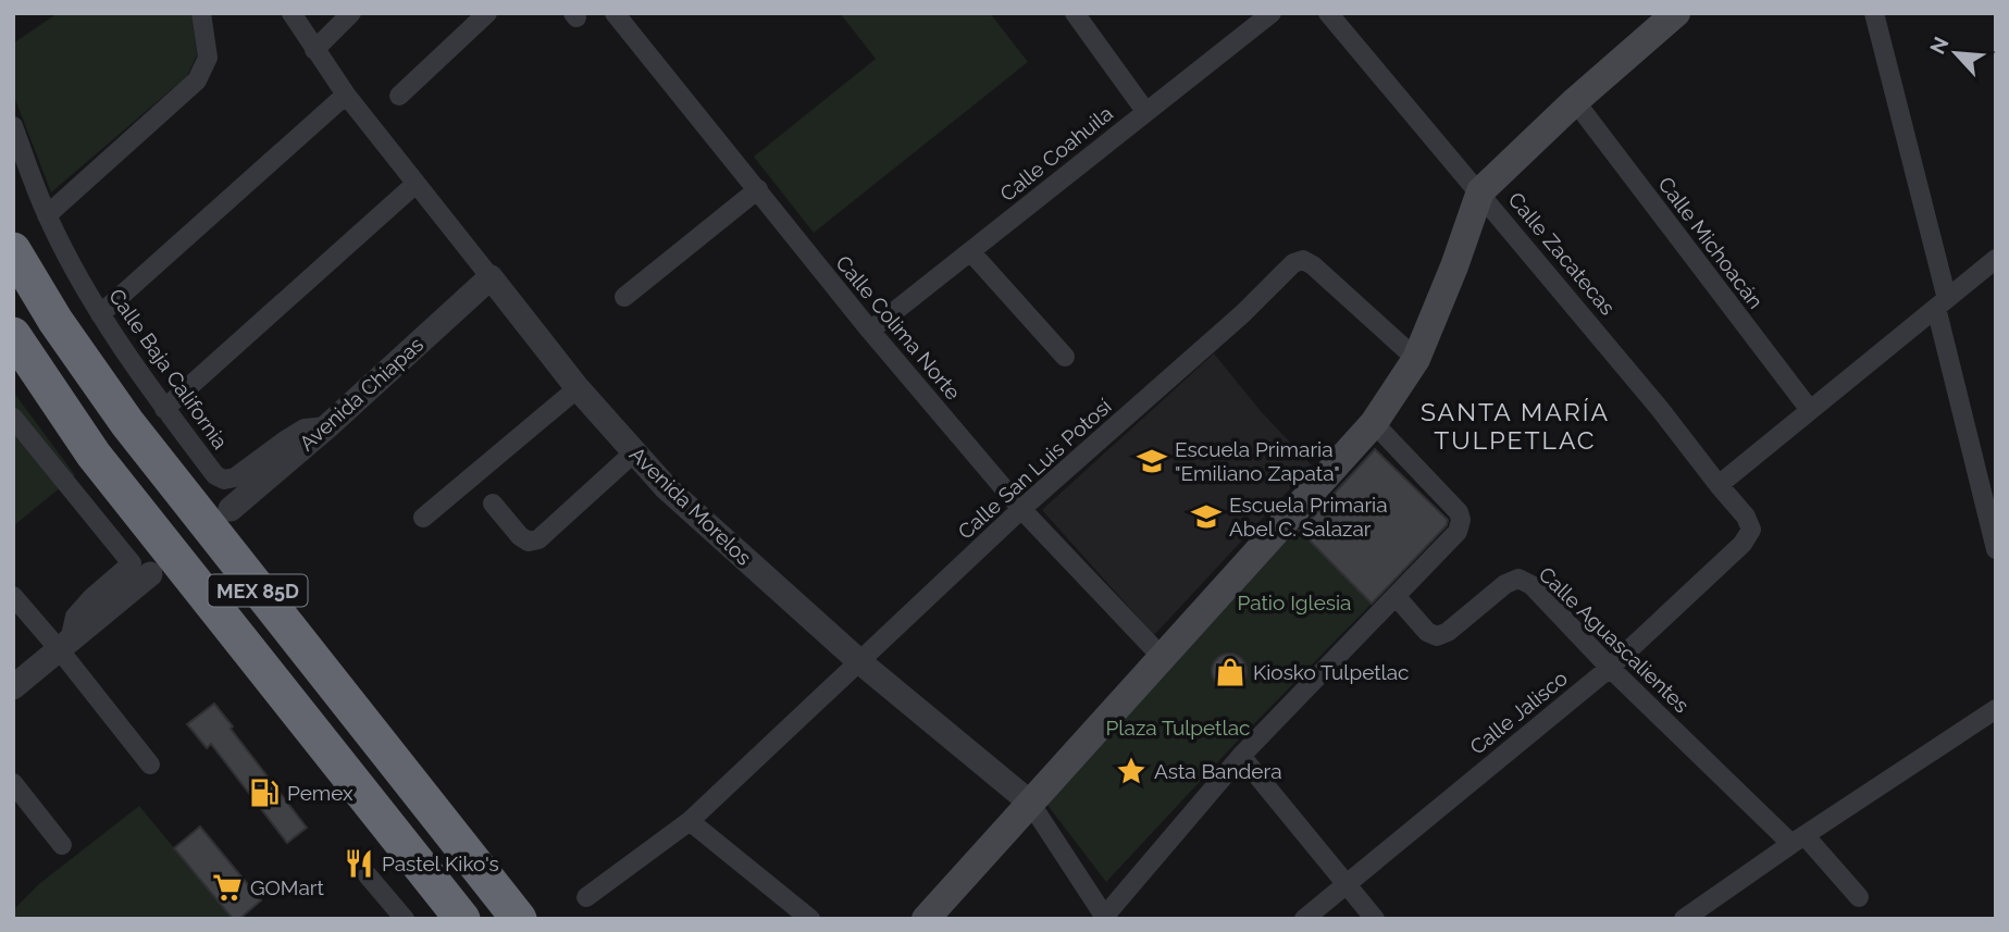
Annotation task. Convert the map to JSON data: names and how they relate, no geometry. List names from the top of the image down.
{
  "streets": {
    "highway": ["MEX 85D"],
    "street": [
      "Calle Coahuila",
      "Calle Michoacán",
      "Calle Zacatecas",
      "Calle Colima Norte",
      "Calle Baja California",
      "Avenida Chiapas",
      "Calle San Luis Potosí",
      "Avenida Morelos",
      "Calle Aguascalientes",
      "Calle Jalisco"
    ]
  },
  "crossings": [
    ["Calle Coahuila", "Calle Colima Norte"],
    ["Calle Zacatecas", "Calle Jalisco"],
    ["Calle Colima Norte", "Calle San Luis Potosí"],
    ["Calle Baja California", "Avenida Chiapas"],
    ["Avenida Chiapas", "Avenida Morelos"],
    ["Calle San Luis Potosí", "Avenida Morelos"],
    ["Calle Aguascalientes", "Calle Jalisco"]
  ],
  "districts": ["SANTA MARÍA TULPETLAC"],
  "parks": ["Patio Iglesia", "Plaza Tulpetlac"],
  "places": {
    "school or university": ["Escuela Primaria \"Emiliano Zapata\"", "Escuela Primaria Abel C. Salazar"],
    "shop": ["Kiosko Tulpetlac"],
    "place": ["Asta Bandera"],
    "fuel station": ["Pemex"],
    "restaurant": ["Pastel Kiko's"],
    "supermarket": ["GOMart"]
  },
  "north": "top left"
}
